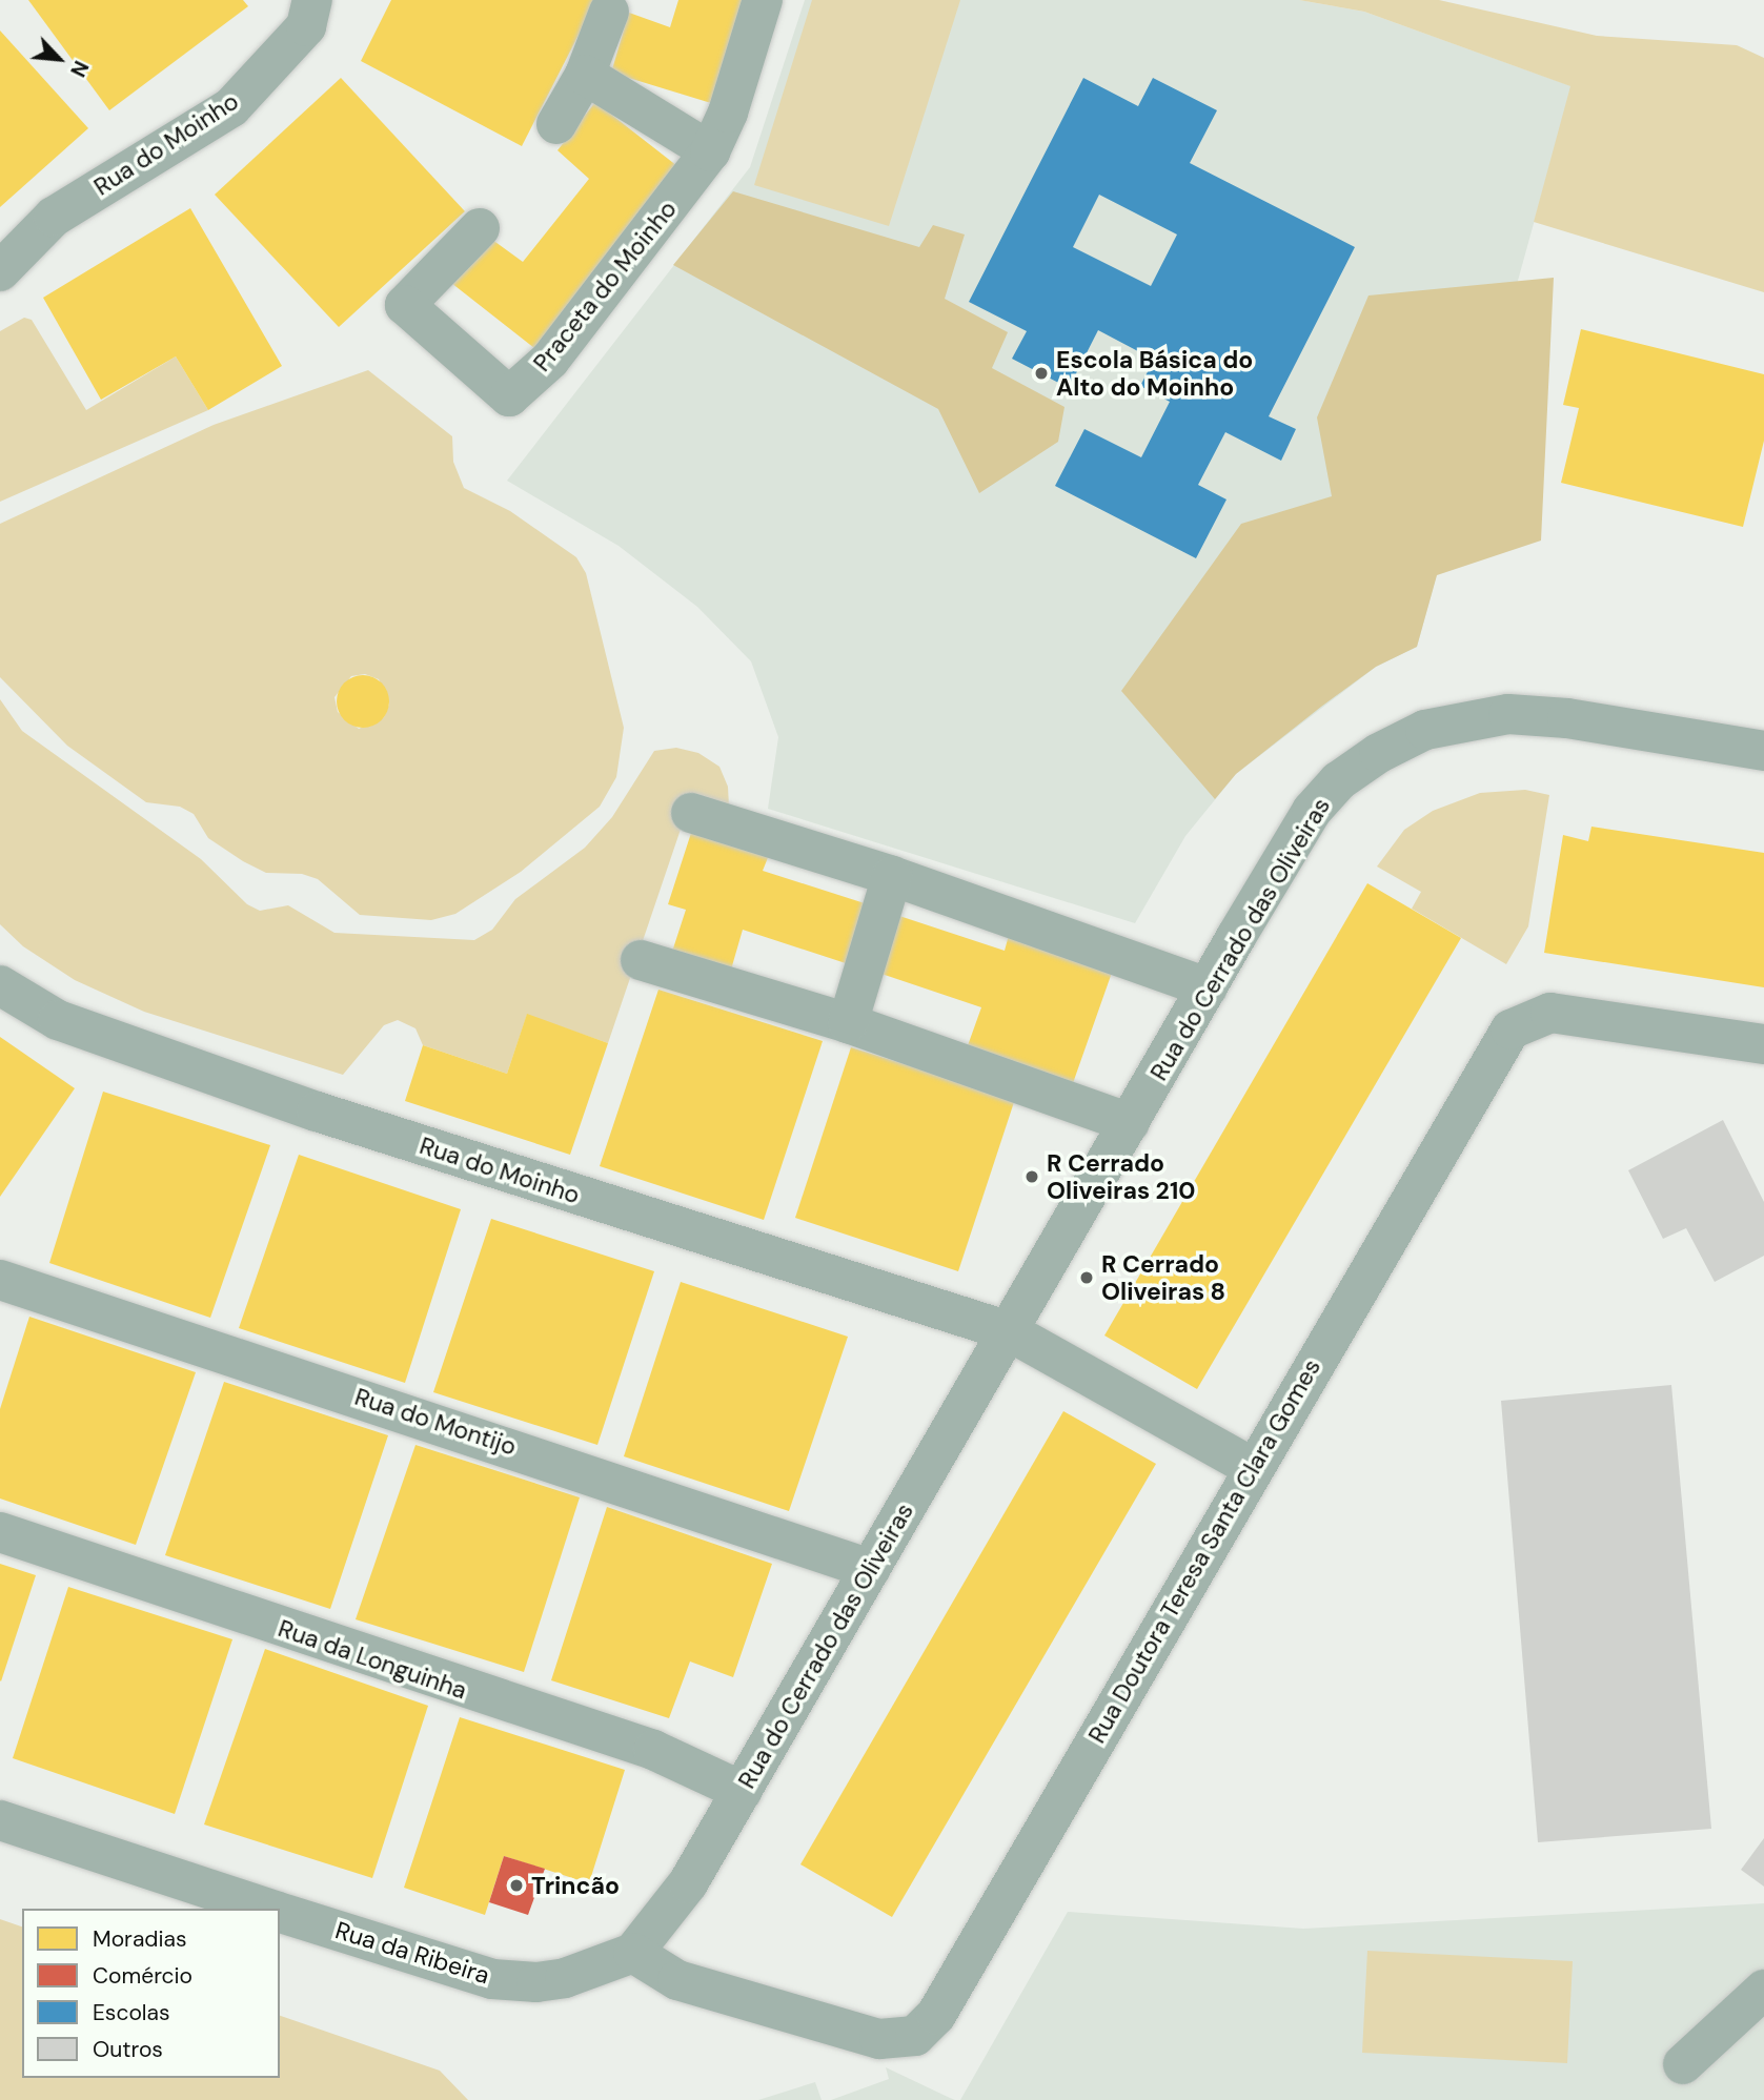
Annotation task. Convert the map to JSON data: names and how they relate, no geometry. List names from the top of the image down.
{
  "streets": {
    "street": [
      "Rua do Moinho",
      "Praceta do Moinho",
      "Rua do Cerrado das Oliveiras",
      "Rua do Montijo",
      "Rua Doutora Teresa Santa Clara Gomes",
      "Rua da Longuinha",
      "Rua da Ribeira"
    ]
  },
  "crossings": [
    ["Rua do Moinho", "Rua do Cerrado das Oliveiras"],
    ["Rua do Cerrado das Oliveiras", "Rua do Montijo"],
    ["Rua do Cerrado das Oliveiras", "Rua Doutora Teresa Santa Clara Gomes"],
    ["Rua do Cerrado das Oliveiras", "Rua da Longuinha"],
    ["Rua do Cerrado das Oliveiras", "Rua da Ribeira"],
    ["Rua Doutora Teresa Santa Clara Gomes", "Rua da Ribeira"]
  ],
  "places": [
    "Escola Básica do Alto do Moinho",
    "R Cerrado Oliveiras 210",
    "R Cerrado Oliveiras 8",
    "Trincão"
  ],
  "legend": [
    "Moradias",
    "Comércio",
    "Escolas",
    "Outros"
  ],
  "north": "bottom right"
}
